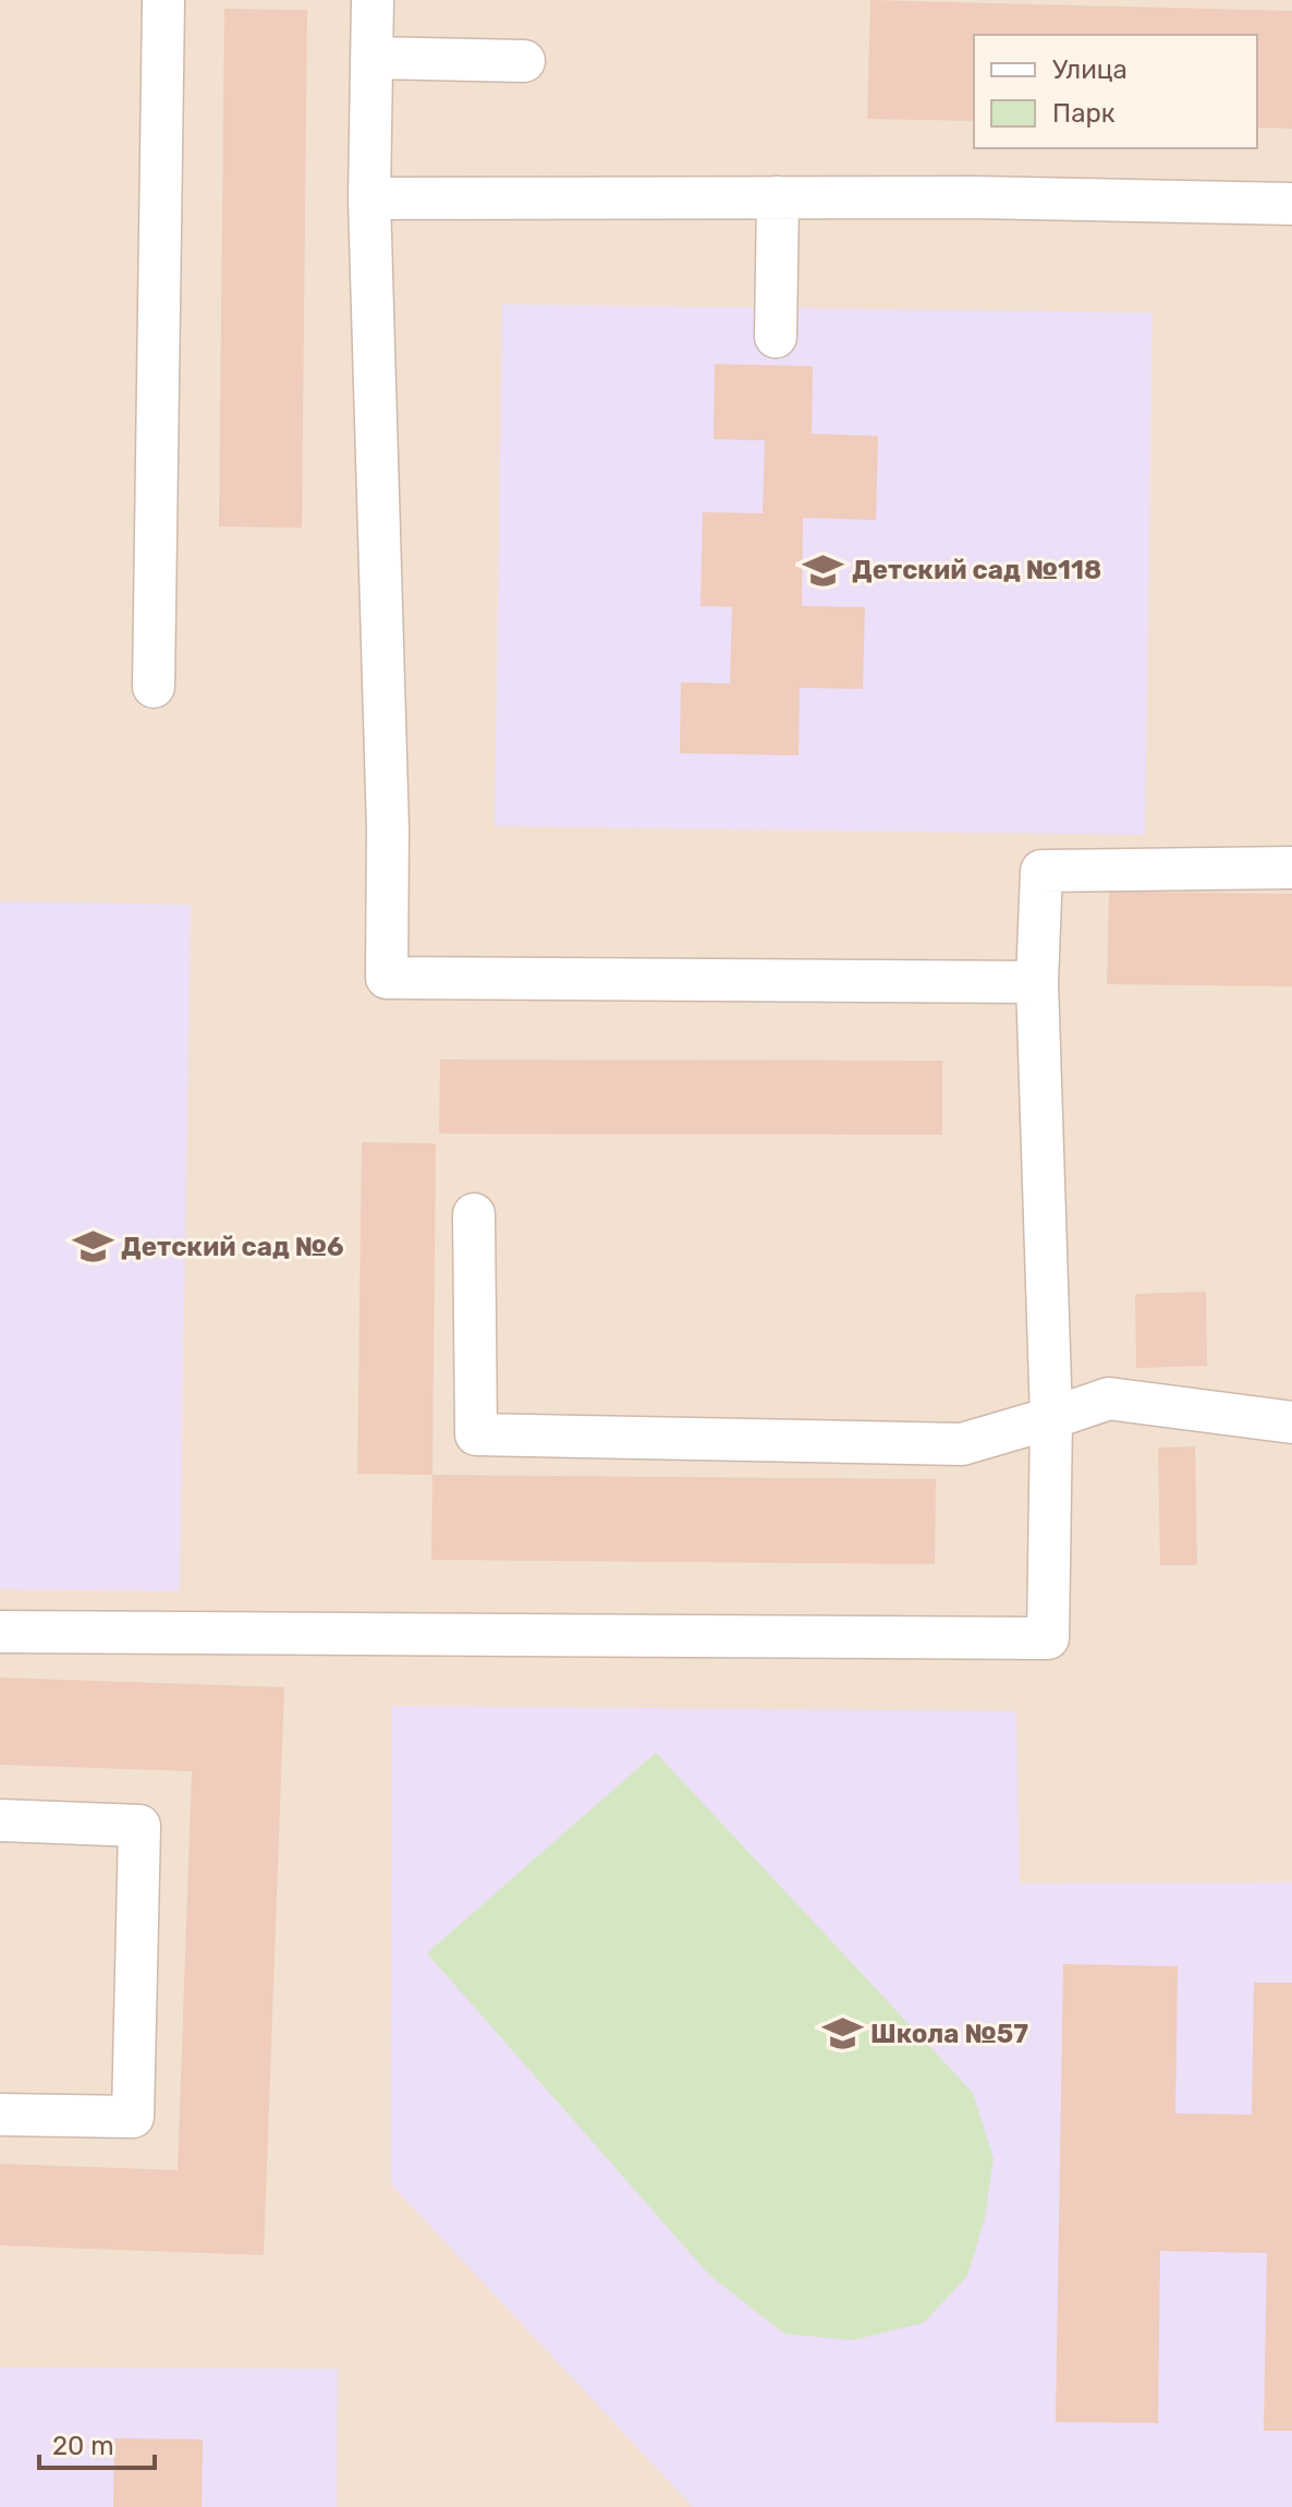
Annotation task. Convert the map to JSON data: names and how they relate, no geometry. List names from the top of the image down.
{
  "places": {
    "school or university": ["Детский сад №118", "Детский сад №6", "Школа №57"]
  },
  "legend": ["Улица", "Парк"],
  "scale_bar": "20 m"
}
